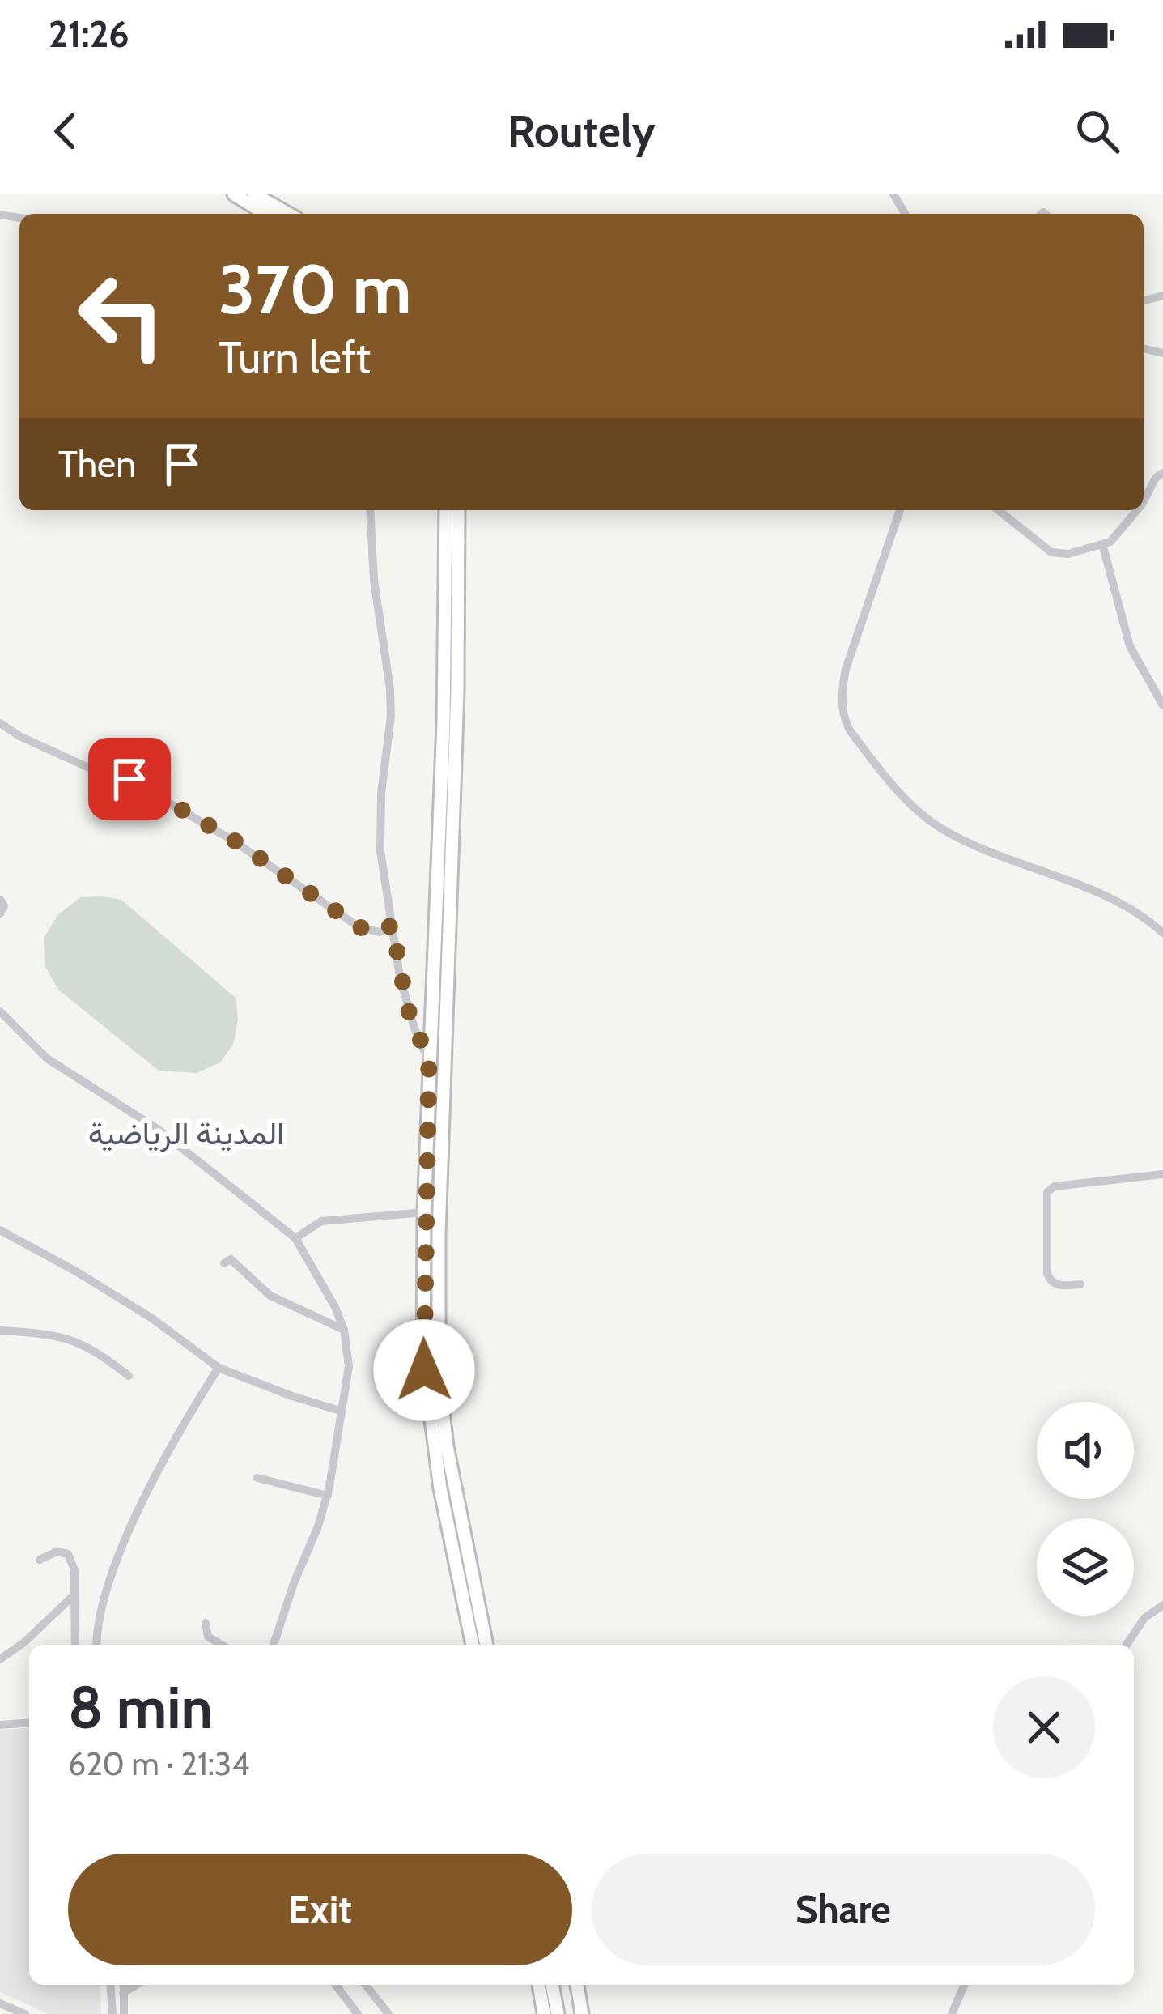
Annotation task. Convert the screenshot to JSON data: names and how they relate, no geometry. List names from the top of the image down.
{
  "districts": ["المدينة الرياضية"],
  "page": {
    "status": "21:26",
    "header": "Routely",
    "turn": ["370 m", "Turn left"],
    "then": "Then",
    "heading": ["8 min", "620 m · 21:34"],
    "buttons": ["Exit", "Share"]
  }
}
